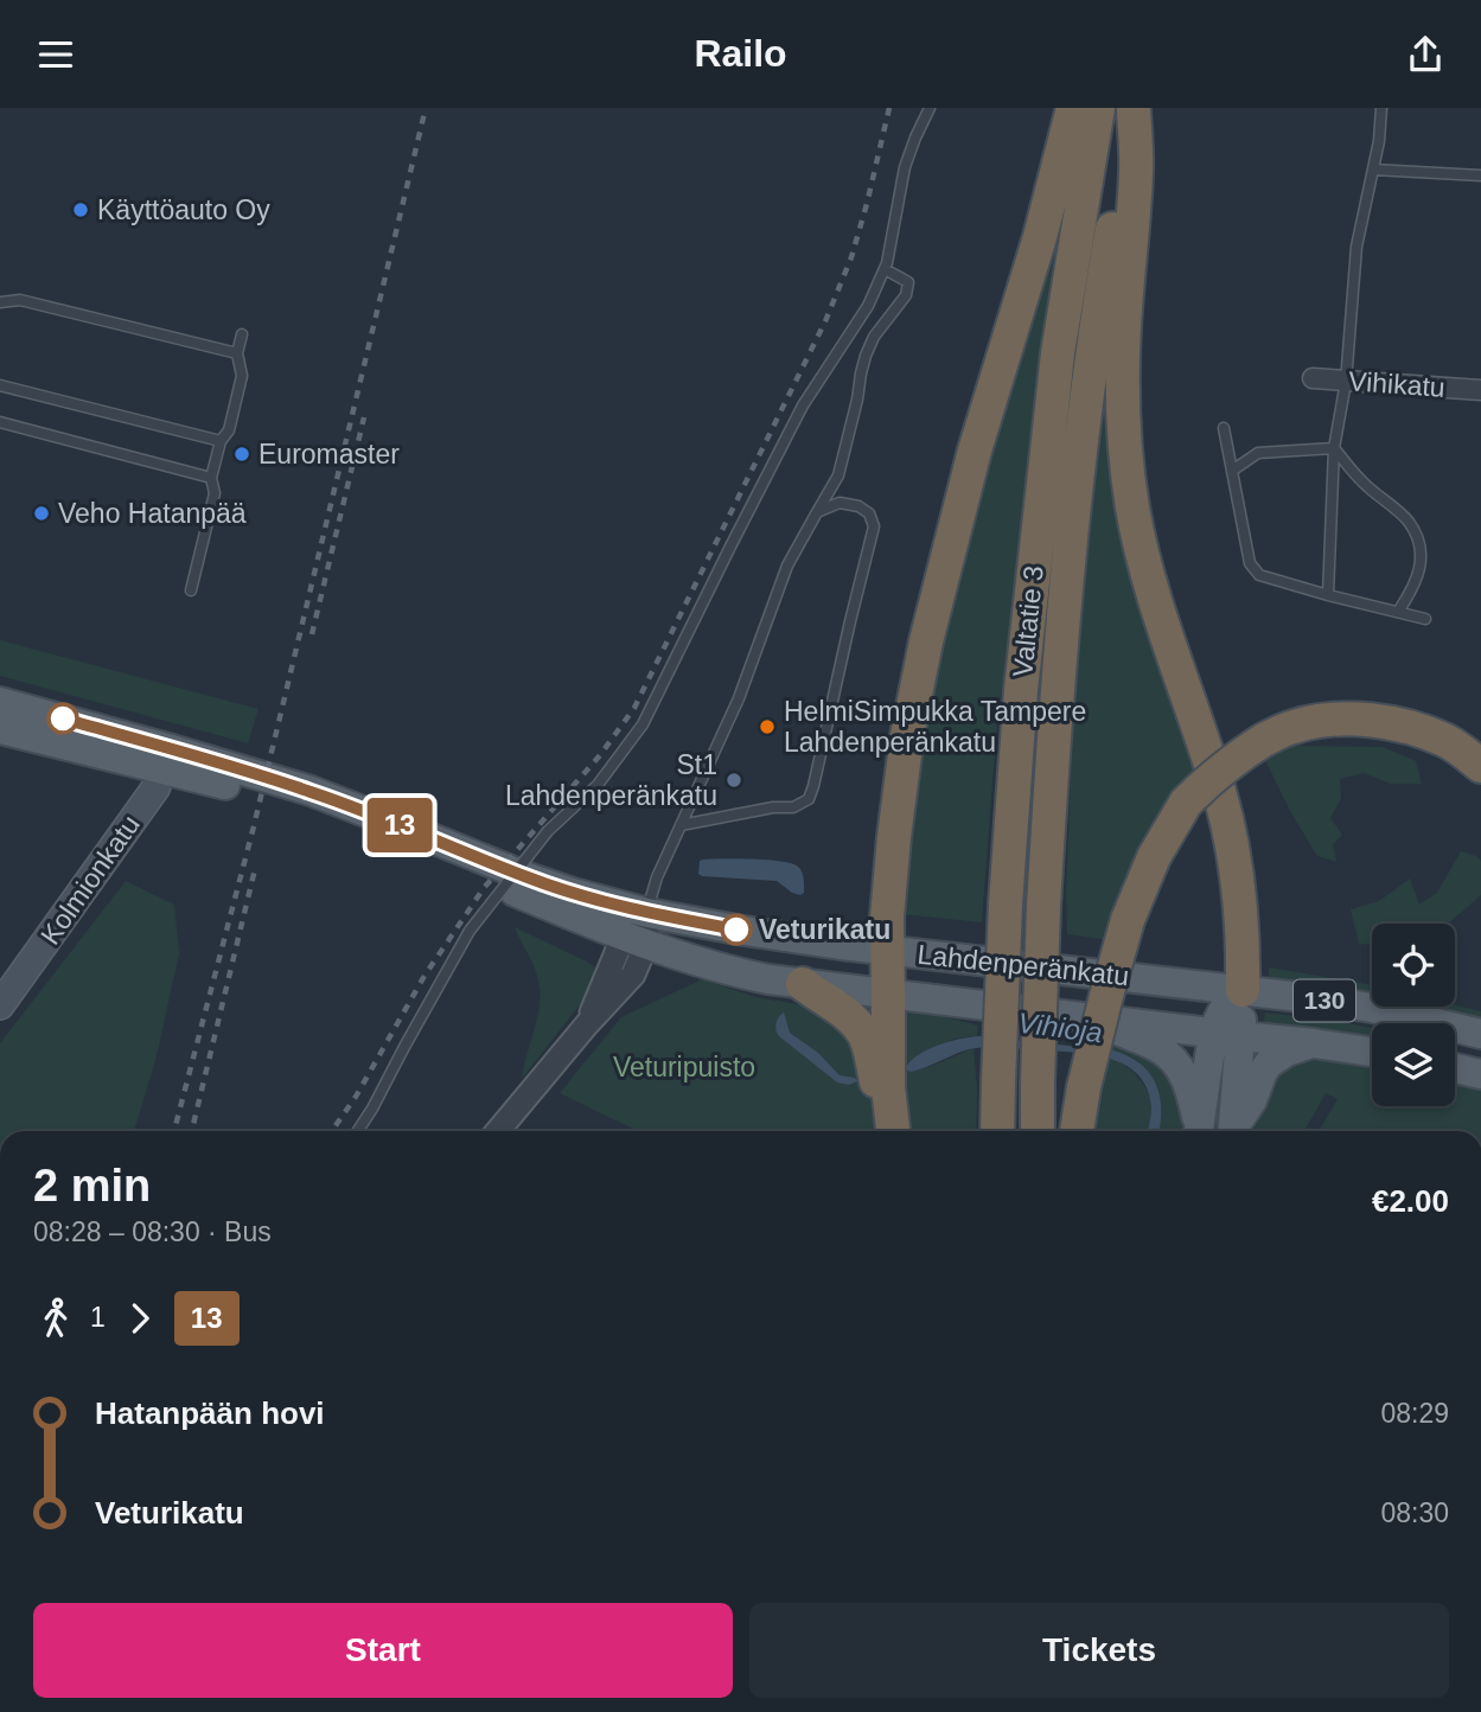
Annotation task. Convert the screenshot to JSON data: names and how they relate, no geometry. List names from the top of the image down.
{
  "streets": {
    "highway": ["Valtatie 3"],
    "main road": ["Kolmionkatu", "Lahdenperänkatu", "130"],
    "street": ["Vihikatu"]
  },
  "crossings": [
    ["Kolmionkatu", "Lahdenperänkatu"],
    ["Lahdenperänkatu", "130"]
  ],
  "water": ["Vihioja"],
  "parks": ["Veturipuisto"],
  "places": [
    "Käyttöauto Oy",
    "Euromaster",
    "Veho Hatanpää",
    "HelmiSimpukka Tampere Lahdenperänkatu",
    "St1 Lahdenperänkatu",
    "Veturikatu"
  ],
  "lines": ["bus line 13"],
  "page": {
    "header": "Railo",
    "on_map": "13",
    "heading": ["2 min", "08:28 – 08:30 · Bus", "€2.00"],
    "legs": ["1", "13"],
    "list": [
      {
        "name": "Hatanpään hovi",
        "value": "08:29"
      },
      {
        "name": "Veturikatu",
        "value": "08:30"
      }
    ],
    "buttons": ["Start", "Tickets"]
  }
}
